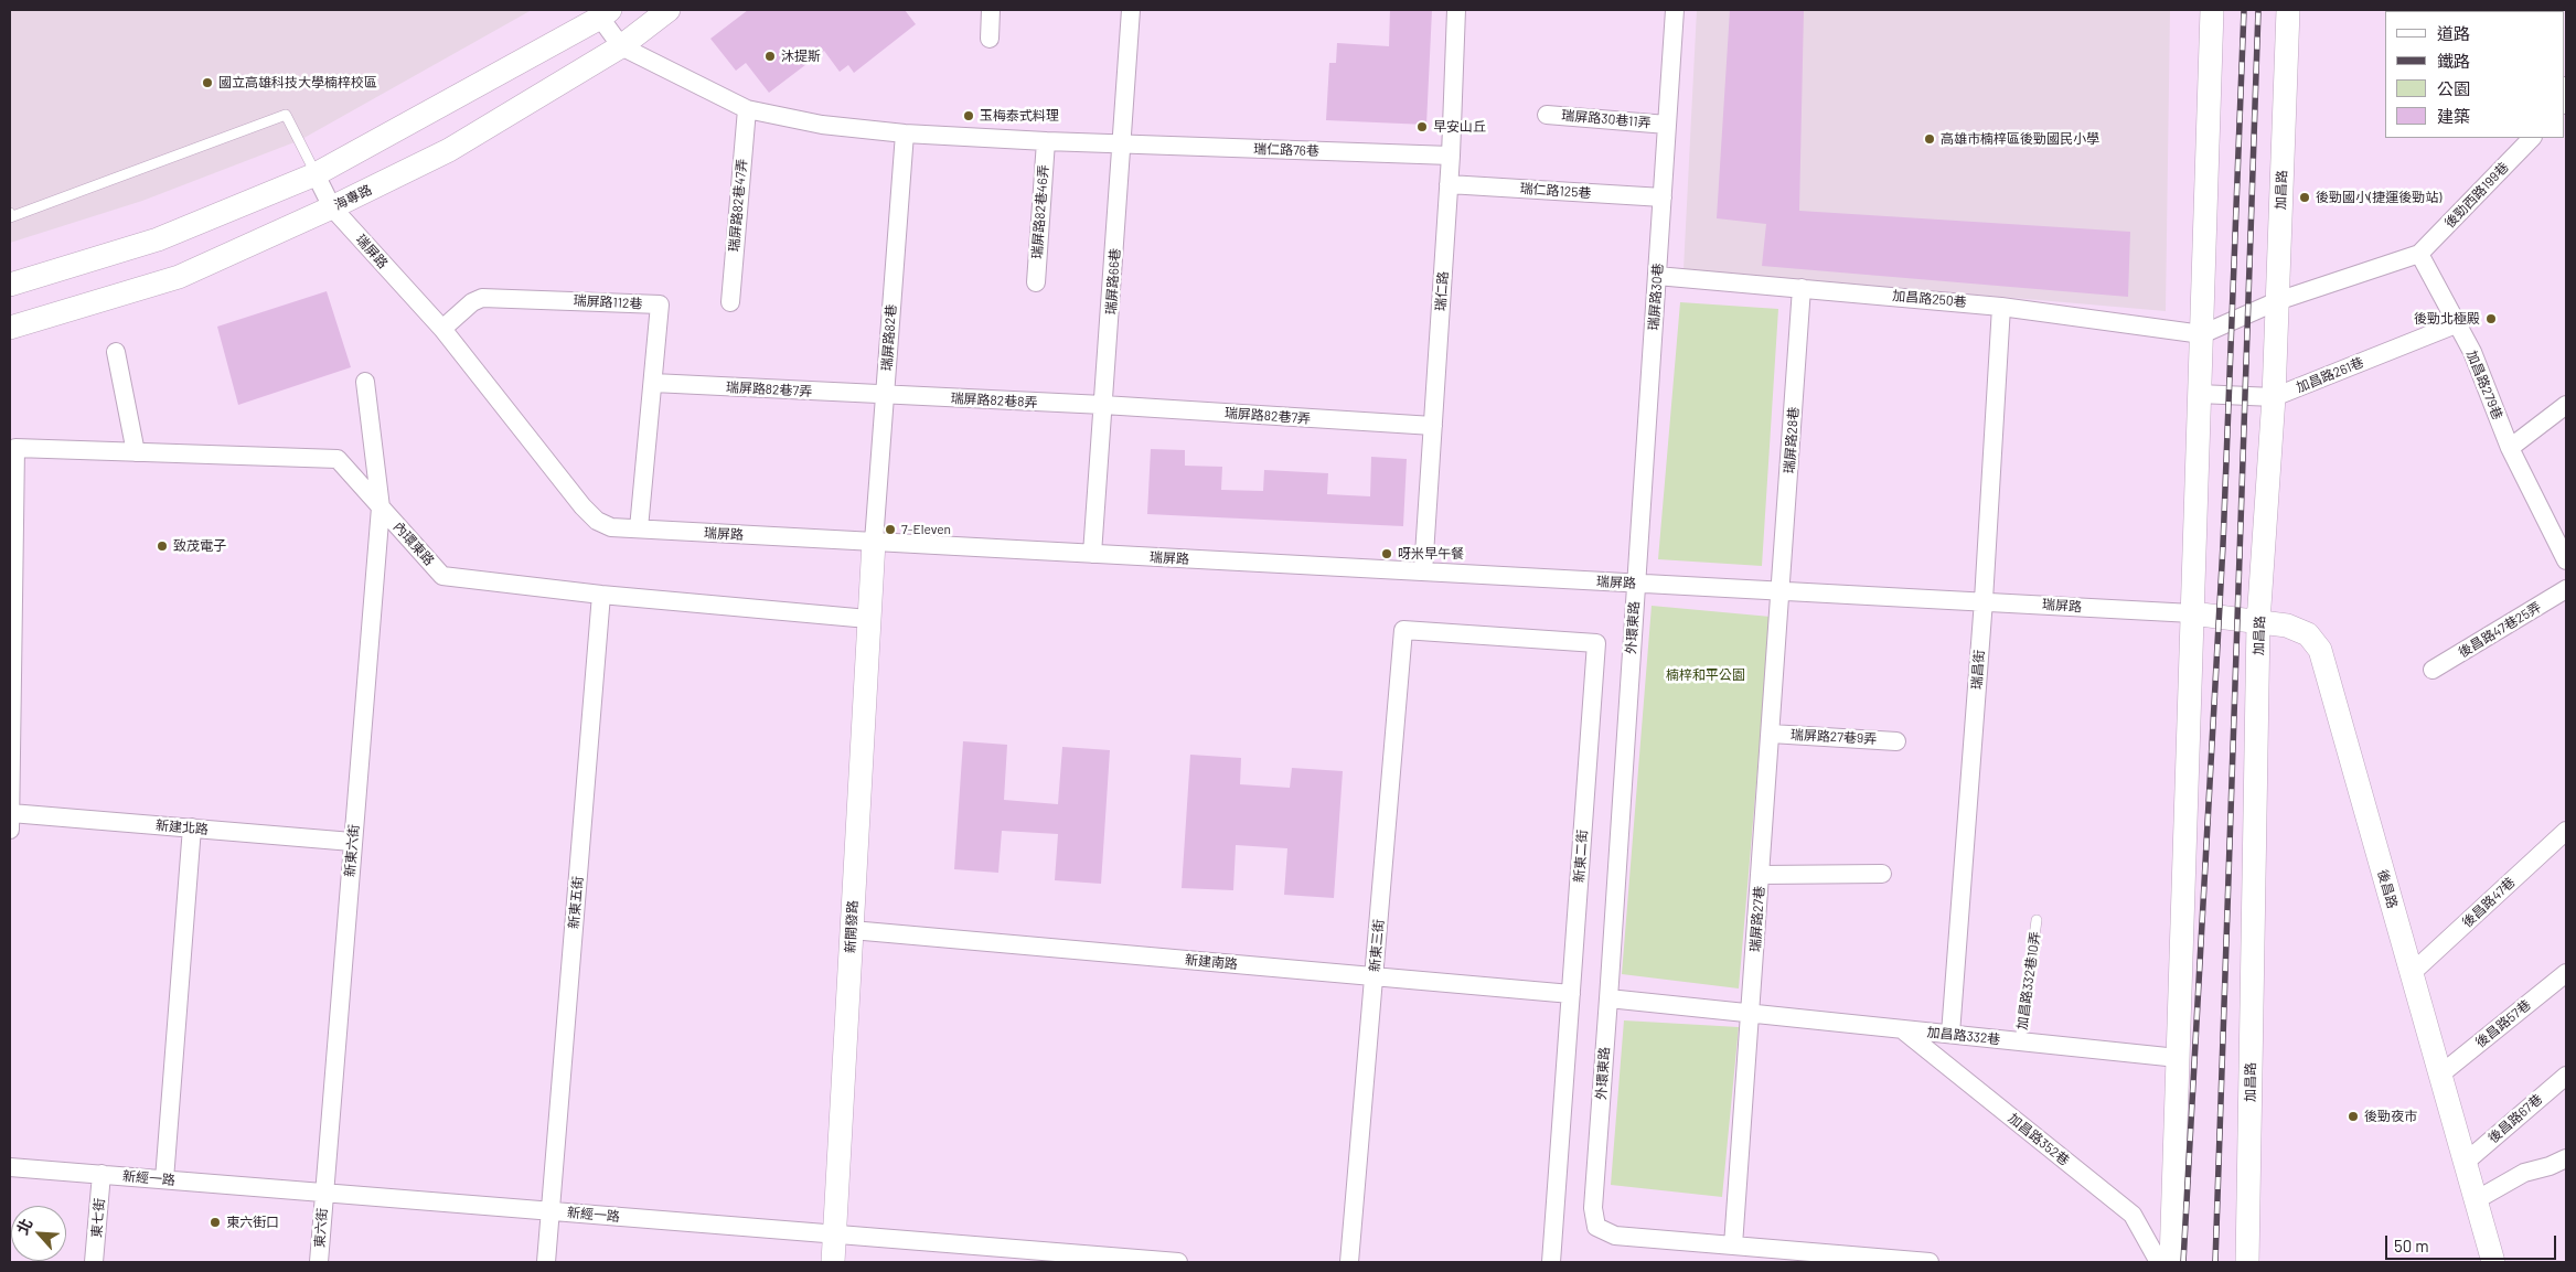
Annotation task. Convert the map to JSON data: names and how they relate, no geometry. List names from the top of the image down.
{
  "streets": {
    "street": [
      "瑞屏路30巷11弄",
      "瑞仁路76巷",
      "加昌路",
      "瑞仁路125巷",
      "後勁西路199巷",
      "海專路",
      "瑞屏路82巷47弄",
      "瑞屏路82巷46弄",
      "瑞屏路",
      "瑞屏路66巷",
      "瑞仁路",
      "瑞屏路30巷",
      "加昌路250巷",
      "瑞屏路112巷",
      "瑞屏路82巷",
      "加昌路261巷",
      "加昌路279巷",
      "瑞屏路82巷7弄",
      "瑞屏路82巷8弄",
      "瑞屏路28巷",
      "內環東路",
      "外環東路",
      "後昌路47巷25弄",
      "瑞昌街",
      "瑞屏路27巷9弄",
      "新建北路",
      "新東六街",
      "新東二街",
      "後昌路",
      "新東五街",
      "後昌路47巷",
      "瑞屏路27巷",
      "新開發路",
      "新東三街",
      "新建南路",
      "後昌路57巷",
      "加昌路332巷",
      "後昌路67巷",
      "加昌路352巷",
      "新經一路",
      "東七街",
      "東六街"
    ],
    "lane": ["加昌路332巷10弄"]
  },
  "crossings": [
    ["瑞屏路30巷11弄", "瑞屏路30巷"],
    ["瑞仁路76巷", "瑞屏路66巷"],
    ["瑞仁路76巷", "瑞仁路"],
    ["加昌路", "加昌路261巷"],
    ["加昌路", "後昌路"],
    ["瑞仁路125巷", "瑞仁路"],
    ["瑞仁路125巷", "瑞屏路30巷"],
    ["後勁西路199巷", "加昌路279巷"],
    ["海專路", "瑞屏路"],
    ["瑞屏路", "瑞屏路66巷"],
    ["瑞屏路", "瑞仁路"],
    ["瑞屏路", "瑞屏路30巷"],
    ["瑞屏路", "瑞屏路112巷"],
    ["瑞屏路", "瑞屏路82巷"],
    ["瑞屏路", "瑞屏路28巷"],
    ["瑞屏路", "外環東路"],
    ["瑞屏路", "瑞昌街"],
    ["瑞屏路", "後昌路"],
    ["瑞屏路", "瑞屏路27巷"],
    ["瑞屏路", "新開發路"],
    ["瑞屏路66巷", "瑞屏路82巷7弄"],
    ["瑞屏路66巷", "瑞屏路82巷8弄"],
    ["瑞仁路", "瑞屏路82巷7弄"],
    ["瑞屏路30巷", "加昌路250巷"],
    ["瑞屏路30巷", "外環東路"],
    ["加昌路250巷", "瑞屏路28巷"],
    ["加昌路250巷", "瑞昌街"],
    ["瑞屏路112巷", "瑞屏路82巷7弄"],
    ["瑞屏路82巷", "瑞屏路82巷7弄"],
    ["瑞屏路82巷", "瑞屏路82巷8弄"],
    ["瑞屏路82巷", "新開發路"],
    ["加昌路261巷", "加昌路279巷"],
    ["瑞屏路82巷7弄", "瑞屏路82巷8弄"],
    ["瑞屏路28巷", "瑞屏路27巷"],
    ["內環東路", "新建北路"],
    ["內環東路", "新東六街"],
    ["內環東路", "新東五街"],
    ["內環東路", "新開發路"],
    ["外環東路", "瑞屏路27巷"],
    ["瑞昌街", "加昌路332巷"],
    ["瑞屏路27巷9弄", "瑞屏路27巷"],
    ["新建北路", "新東六街"],
    ["新東六街", "新經一路"],
    ["新東六街", "東六街"],
    ["新東二街", "新東三街"],
    ["新東二街", "新建南路"],
    ["後昌路", "後昌路47巷"],
    ["後昌路", "後昌路57巷"],
    ["後昌路", "後昌路67巷"],
    ["新東五街", "新經一路"],
    ["瑞屏路27巷", "加昌路332巷"],
    ["新開發路", "新建南路"],
    ["新開發路", "新經一路"],
    ["新東三街", "新建南路"],
    ["加昌路332巷10弄", "加昌路332巷"],
    ["加昌路332巷", "加昌路352巷"],
    ["新經一路", "東七街"],
    ["新經一路", "東六街"]
  ],
  "parks": ["楠梓和平公園"],
  "places": [
    "沐提斯",
    "國立高雄科技大學楠梓校區",
    "玉梅泰式料理",
    "早安山丘",
    "高雄市楠梓區後勁國民小學",
    "後勁國小(捷運後勁站)",
    "後勁北極殿",
    "7-Eleven",
    "致茂電子",
    "呀米早午餐",
    "後勁夜市",
    "東六街口"
  ],
  "legend": [
    "道路",
    "鐵路",
    "公園",
    "建築"
  ],
  "scale_bar": "50 m",
  "north": "top left"
}
